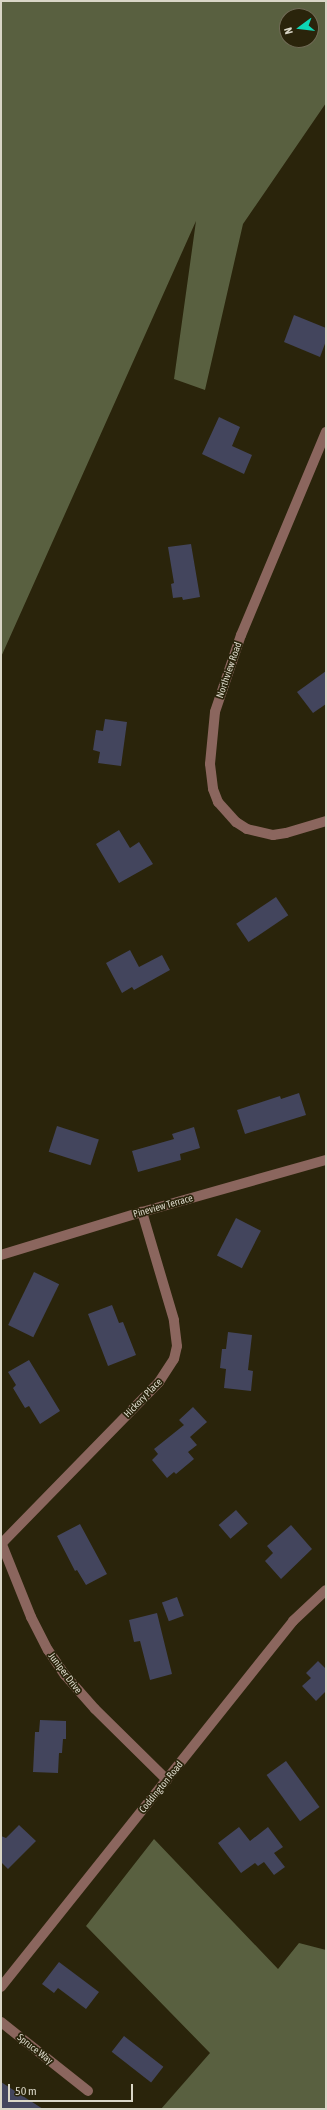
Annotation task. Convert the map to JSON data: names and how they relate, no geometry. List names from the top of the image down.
{
  "streets": {
    "street": [
      "Northview Road",
      "Pineview Terrace",
      "Hickory Place",
      "Juniper Drive",
      "Coddington Road",
      "Spruce Way"
    ]
  },
  "crossings": [
    ["Pineview Terrace", "Hickory Place"],
    ["Hickory Place", "Juniper Drive"],
    ["Juniper Drive", "Coddington Road"]
  ],
  "scale_bar": "50 m",
  "north": "left"
}
